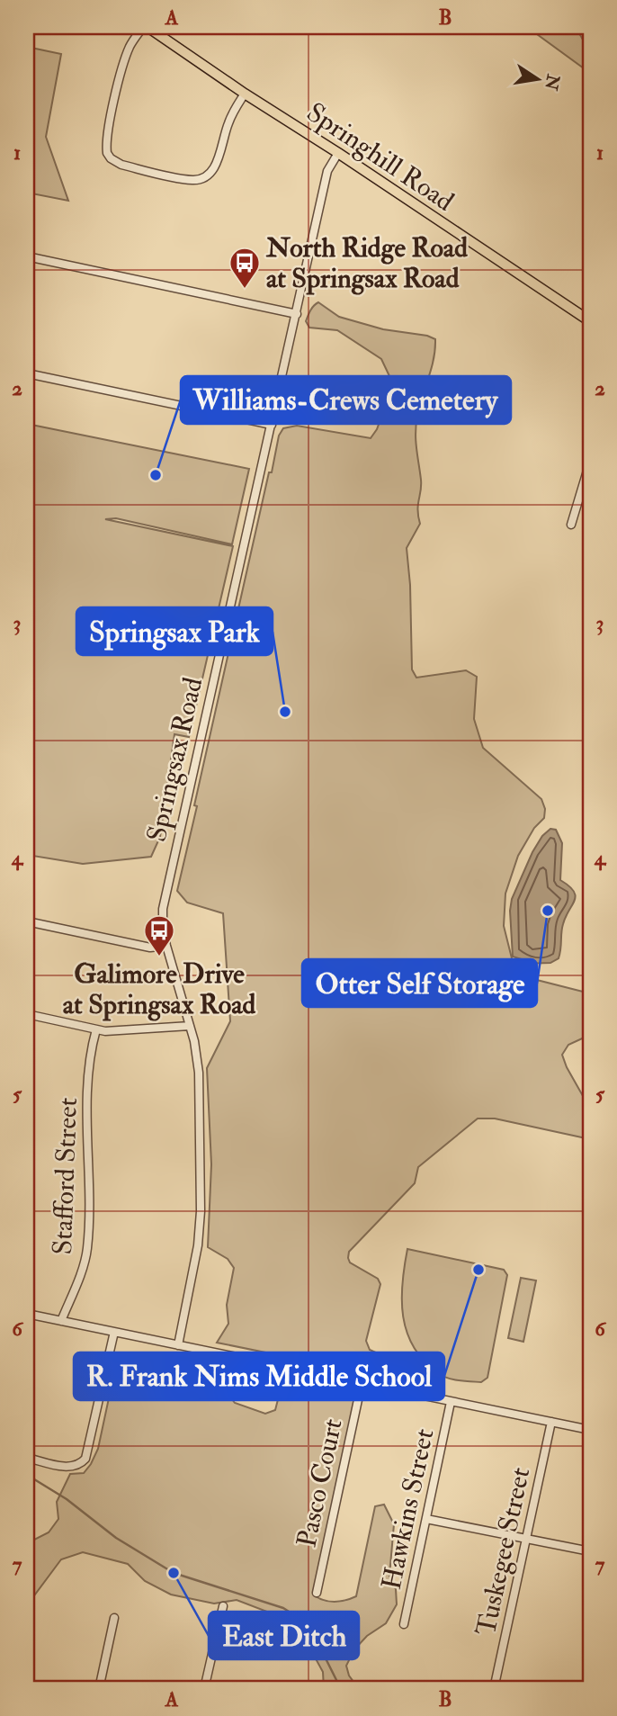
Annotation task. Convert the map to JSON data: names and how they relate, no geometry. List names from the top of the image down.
{
  "streets": {
    "main road": ["Springhill Road"],
    "street": [
      "Springsax Road",
      "Stafford Street",
      "Pasco Court",
      "Hawkins Street",
      "Tuskegee Street"
    ]
  },
  "crossings": [
    ["Springhill Road", "Springsax Road"]
  ],
  "places": {
    "bus stop": ["North Ridge Road at Springsax Road", "Galimore Drive at Springsax Road"],
    "other": [
      "Williams-Crews Cemetery",
      "Springsax Park",
      "Otter Self Storage",
      "R. Frank Nims Middle School",
      "East Ditch"
    ]
  },
  "north": "right",
  "grid": {
    "columns": ["A", "B"],
    "rows": [
      "1",
      "2",
      "3",
      "4",
      "5",
      "6",
      "7"
    ]
  }
}
